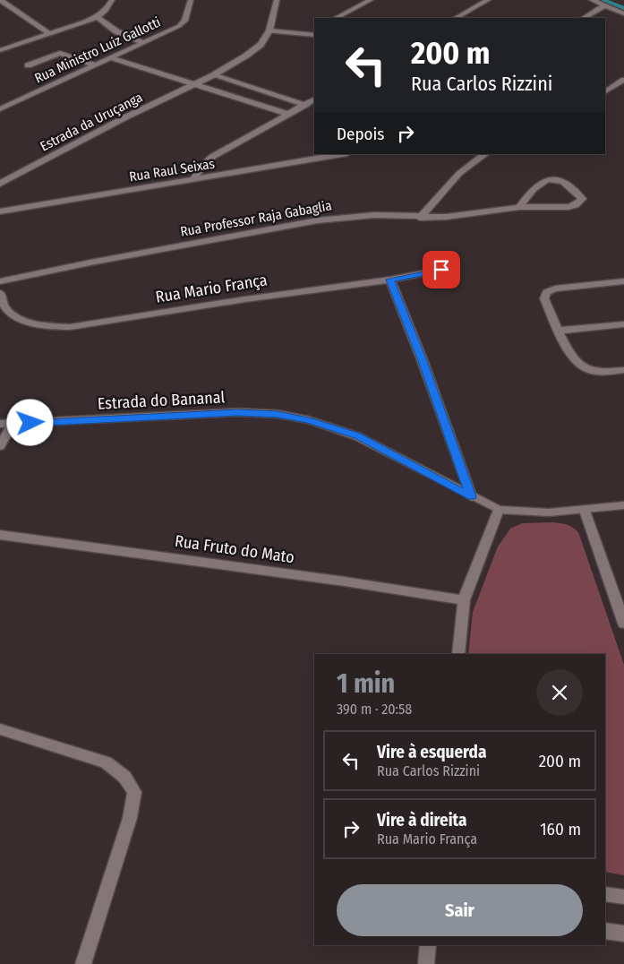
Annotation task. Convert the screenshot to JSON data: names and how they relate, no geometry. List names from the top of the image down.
{
  "streets": {
    "street": [
      "Rua Ministro Luiz Gallotti",
      "Estrada da Uruçanga",
      "Rua Raul Seixas",
      "Rua Professor Raja Gabaglia",
      "Rua Mario França",
      "Estrada do Bananal",
      "Rua Fruto do Mato"
    ]
  },
  "page": {
    "turn": ["200 m", "Rua Carlos Rizzini"],
    "then": "Depois",
    "heading": ["1 min", "390 m · 20:58"],
    "list": [
      {
        "name": "Vire à esquerda",
        "note": "Rua Carlos Rizzini",
        "value": "200 m"
      },
      {
        "name": "Vire à direita",
        "note": "Rua Mario França",
        "value": "160 m"
      }
    ],
    "buttons": "Sair"
  }
}
